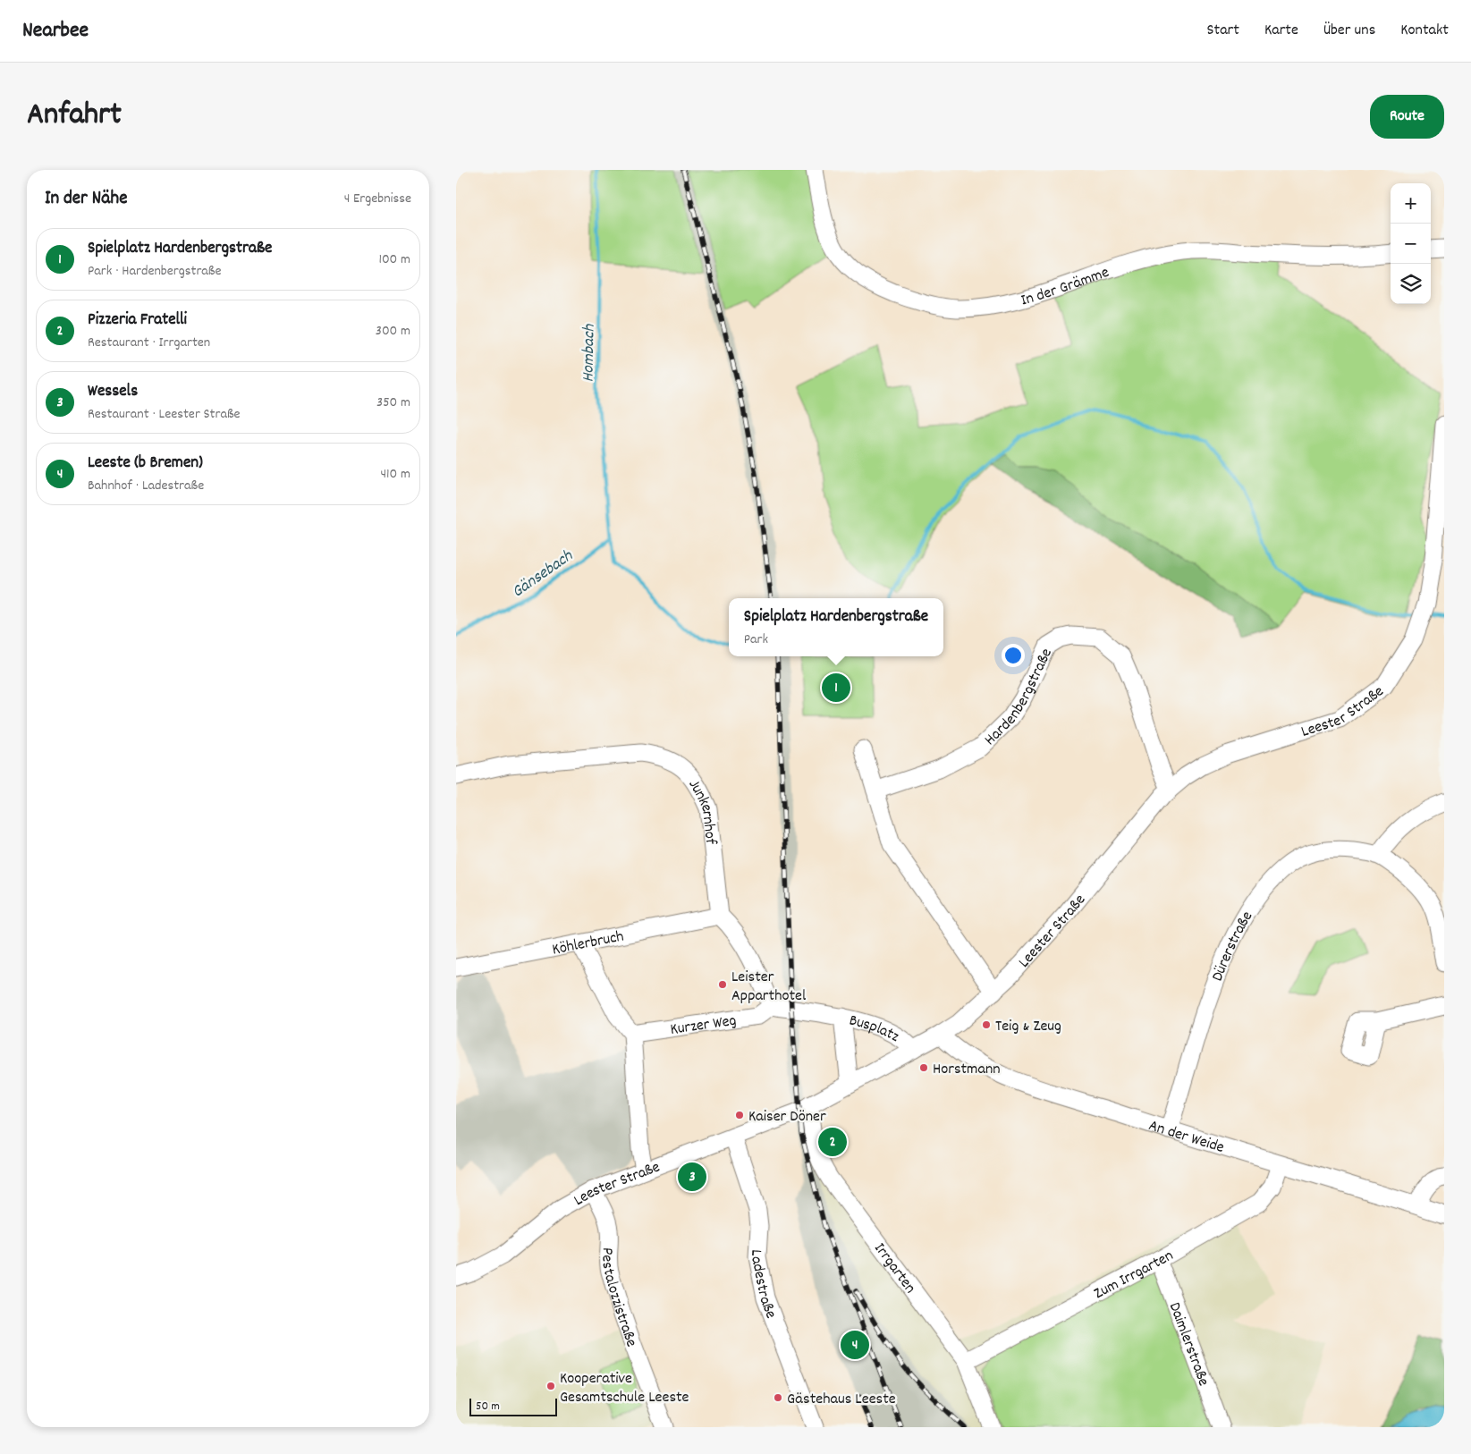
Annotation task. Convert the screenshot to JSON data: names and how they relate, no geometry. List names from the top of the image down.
{
  "streets": {
    "street": [
      "In der Grämme",
      "Hardenbergstraße",
      "Leester Straße",
      "Junkernhof",
      "Köhlerbruch",
      "Dürerstraße",
      "Kurzer Weg",
      "Busplatz",
      "An der Weide",
      "Irrgarten",
      "Zum Irrgarten",
      "Ladestraße",
      "Pestalozzistraße",
      "Daimlerstraße"
    ]
  },
  "crossings": [
    ["Hardenbergstraße", "Leester Straße"],
    ["Leester Straße", "Busplatz"],
    ["Leester Straße", "An der Weide"],
    ["Leester Straße", "Irrgarten"],
    ["Leester Straße", "Ladestraße"],
    ["Leester Straße", "Pestalozzistraße"],
    ["Junkernhof", "Köhlerbruch"],
    ["Dürerstraße", "An der Weide"],
    ["An der Weide", "Zum Irrgarten"],
    ["Irrgarten", "Zum Irrgarten"],
    ["Zum Irrgarten", "Daimlerstraße"]
  ],
  "water": ["Hombach", "Gänsebach"],
  "places": [
    "Leister Apparthotel",
    "Teig & Zeug",
    "Horstmann",
    "Kaiser Döner",
    "Kooperative Gesamtschule Leeste",
    "Gästehaus Leeste"
  ],
  "scale_bar": "50 m",
  "page": {
    "header": "Nearbee",
    "nav": [
      "Start",
      "Karte",
      "Über uns",
      "Kontakt"
    ],
    "title": "Anfahrt",
    "buttons": "Route",
    "heading": ["In der Nähe", "4 Ergebnisse"],
    "map_buttons": ["+", "−"],
    "list": [
      {
        "mark": "1",
        "name": "Spielplatz Hardenbergstraße",
        "note": "Park · Hardenbergstraße",
        "value": "100 m"
      },
      {
        "mark": "2",
        "name": "Pizzeria Fratelli",
        "note": "Restaurant · Irrgarten",
        "value": "300 m"
      },
      {
        "mark": "3",
        "name": "Wessels",
        "note": "Restaurant · Leester Straße",
        "value": "350 m"
      },
      {
        "mark": "4",
        "name": "Leeste (b Bremen)",
        "note": "Bahnhof · Ladestraße",
        "value": "410 m"
      }
    ],
    "popup": ["Spielplatz Hardenbergstraße", "Park"],
    "pins": [
      "1",
      "2",
      "3",
      "4"
    ],
    "scale": "50 m"
  }
}
